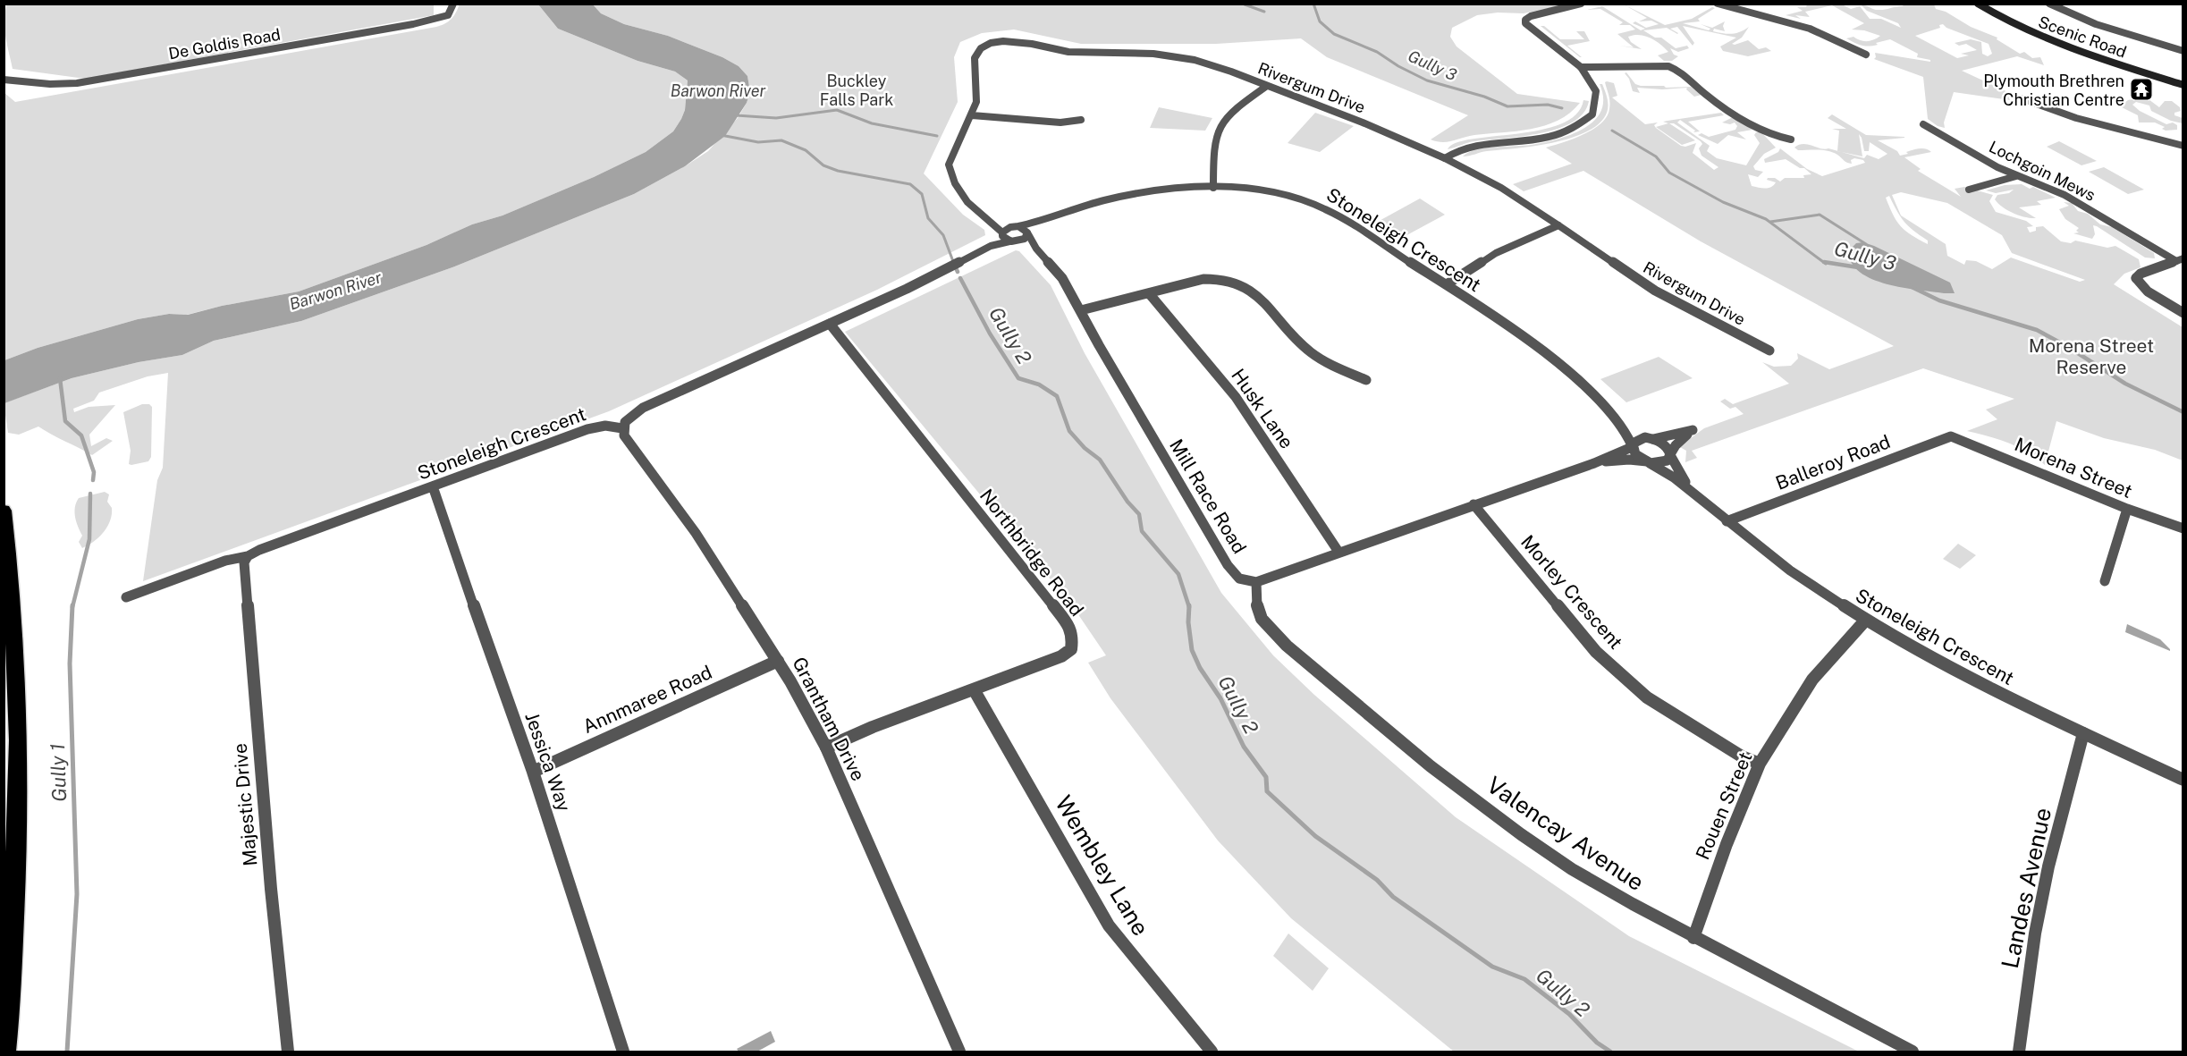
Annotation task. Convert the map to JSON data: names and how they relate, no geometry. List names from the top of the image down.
{
  "streets": {
    "main road": ["Scenic Road"],
    "street": [
      "De Goldis Road",
      "Rivergum Drive",
      "Lochgoin Mews",
      "Stoneleigh Crescent",
      "Husk Lane",
      "Balleroy Road",
      "Morena Street",
      "Mill Race Road",
      "Northbridge Road",
      "Morley Crescent",
      "Annmaree Road",
      "Grantham Drive",
      "Jessica Way",
      "Majestic Drive",
      "Rouen Street",
      "Valencay Avenue",
      "Wembley Lane",
      "Landes Avenue"
    ]
  },
  "crossings": [
    ["Rivergum Drive", "Stoneleigh Crescent"],
    ["Stoneleigh Crescent", "Balleroy Road"],
    ["Stoneleigh Crescent", "Mill Race Road"],
    ["Stoneleigh Crescent", "Northbridge Road"],
    ["Stoneleigh Crescent", "Grantham Drive"],
    ["Stoneleigh Crescent", "Jessica Way"],
    ["Stoneleigh Crescent", "Majestic Drive"],
    ["Stoneleigh Crescent", "Rouen Street"],
    ["Stoneleigh Crescent", "Landes Avenue"],
    ["Balleroy Road", "Morena Street"],
    ["Mill Race Road", "Valencay Avenue"],
    ["Northbridge Road", "Grantham Drive"],
    ["Northbridge Road", "Wembley Lane"],
    ["Morley Crescent", "Rouen Street"],
    ["Annmaree Road", "Grantham Drive"],
    ["Annmaree Road", "Jessica Way"],
    ["Rouen Street", "Valencay Avenue"]
  ],
  "water": [
    "Gully 3",
    "Barwon River",
    "Gully 2",
    "Gully 1"
  ],
  "parks": ["Buckley Falls Park", "Morena Street Reserve"],
  "places": {
    "temple": ["Plymouth Brethren Christian Centre"]
  }
}
